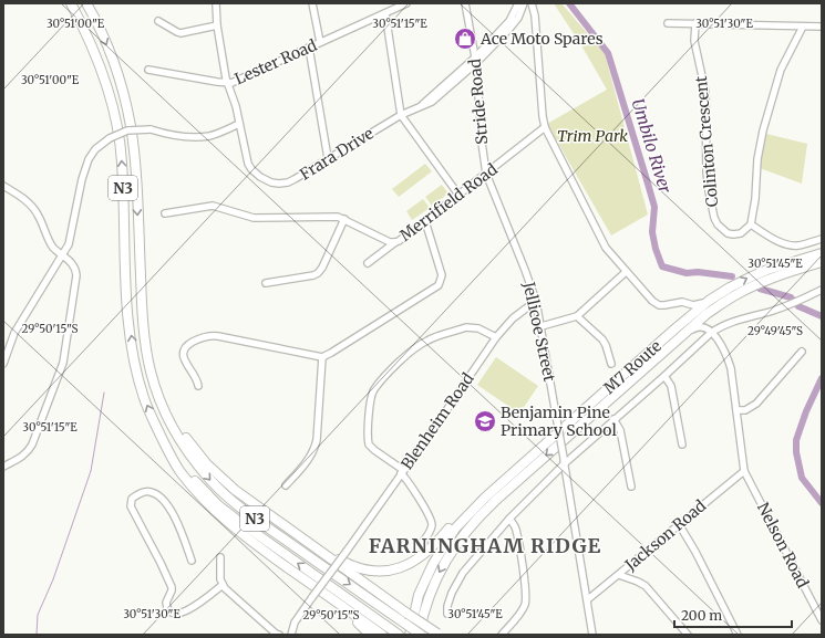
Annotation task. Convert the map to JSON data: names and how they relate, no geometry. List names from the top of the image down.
{
  "streets": {
    "highway": ["N3", "M7 Route"],
    "street": [
      "Lester Road",
      "Stride Road",
      "Colinton Crescent",
      "Frara Drive",
      "Merrifield Road",
      "Jellicoe Street",
      "Blenheim Road",
      "Jackson Road",
      "Nelson Road"
    ]
  },
  "crossings": [
    ["Lester Road", "Frara Drive"],
    ["Stride Road", "Frara Drive"],
    ["Stride Road", "Merrifield Road"],
    ["Stride Road", "Jellicoe Street"],
    ["N3", "M7 Route"],
    ["Merrifield Road", "Jellicoe Street"],
    ["Jellicoe Street", "Blenheim Road"],
    ["Jellicoe Street", "Jackson Road"],
    ["Jackson Road", "Nelson Road"]
  ],
  "districts": ["FARNINGHAM RIDGE"],
  "water": ["Umbilo River"],
  "parks": ["Trim Park"],
  "places": {
    "shop": ["Ace Moto Spares"],
    "school or university": ["Benjamin Pine Primary School"]
  },
  "scale_bar": "200 m",
  "coordinates": [
    "30°51'00\"E",
    "30°51'15\"E",
    "30°51'30\"E",
    "30°51'45\"E",
    "29°50'15\"S",
    "29°49'45\"S"
  ]
}
